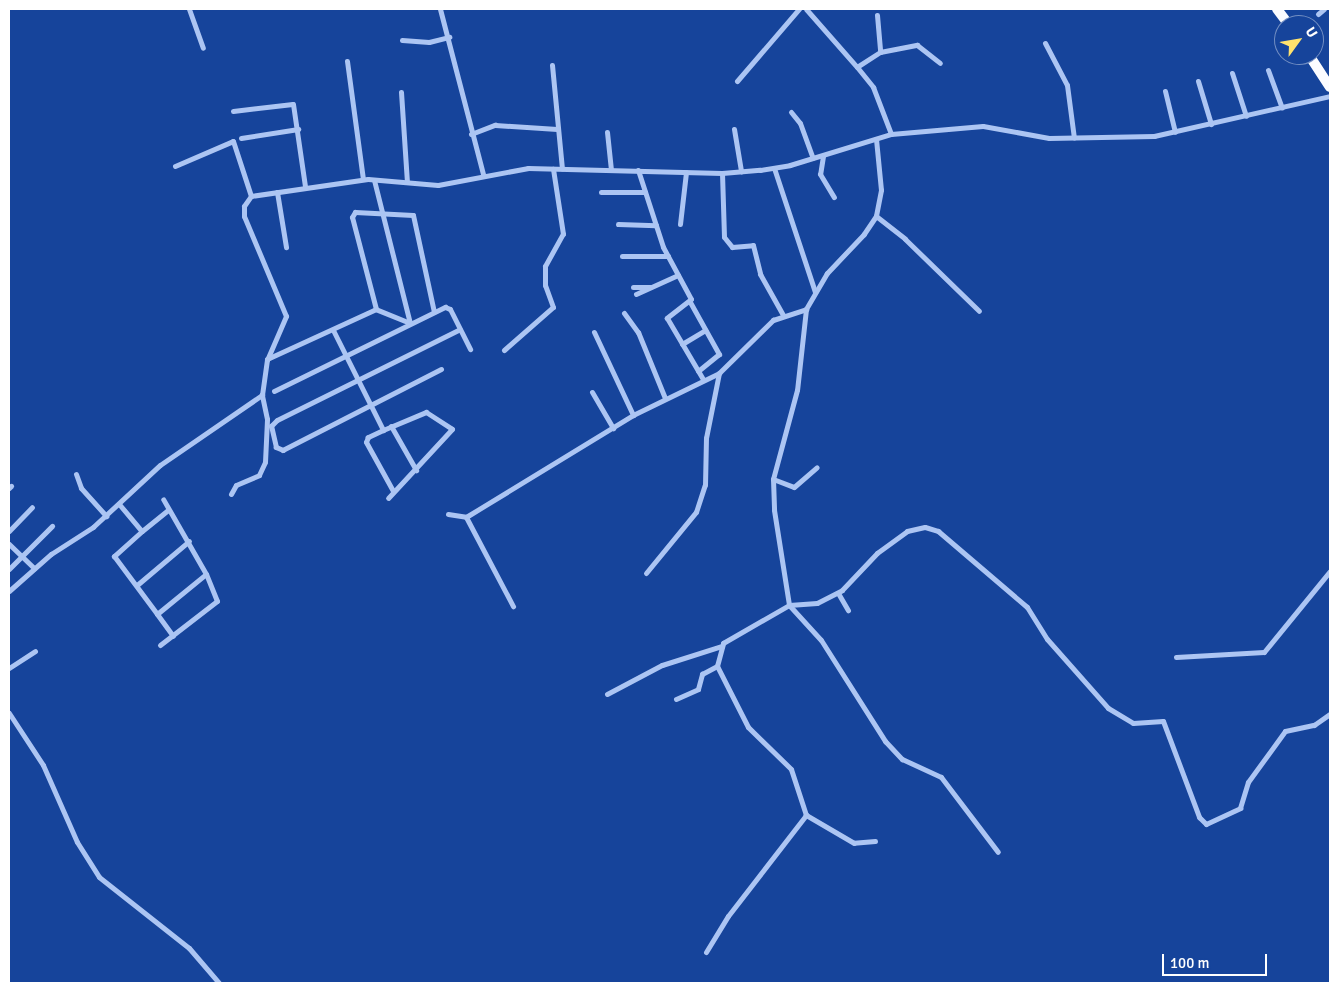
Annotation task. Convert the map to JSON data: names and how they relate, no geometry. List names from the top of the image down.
{
  "scale_bar": "100 m",
  "north": "top right"
}
